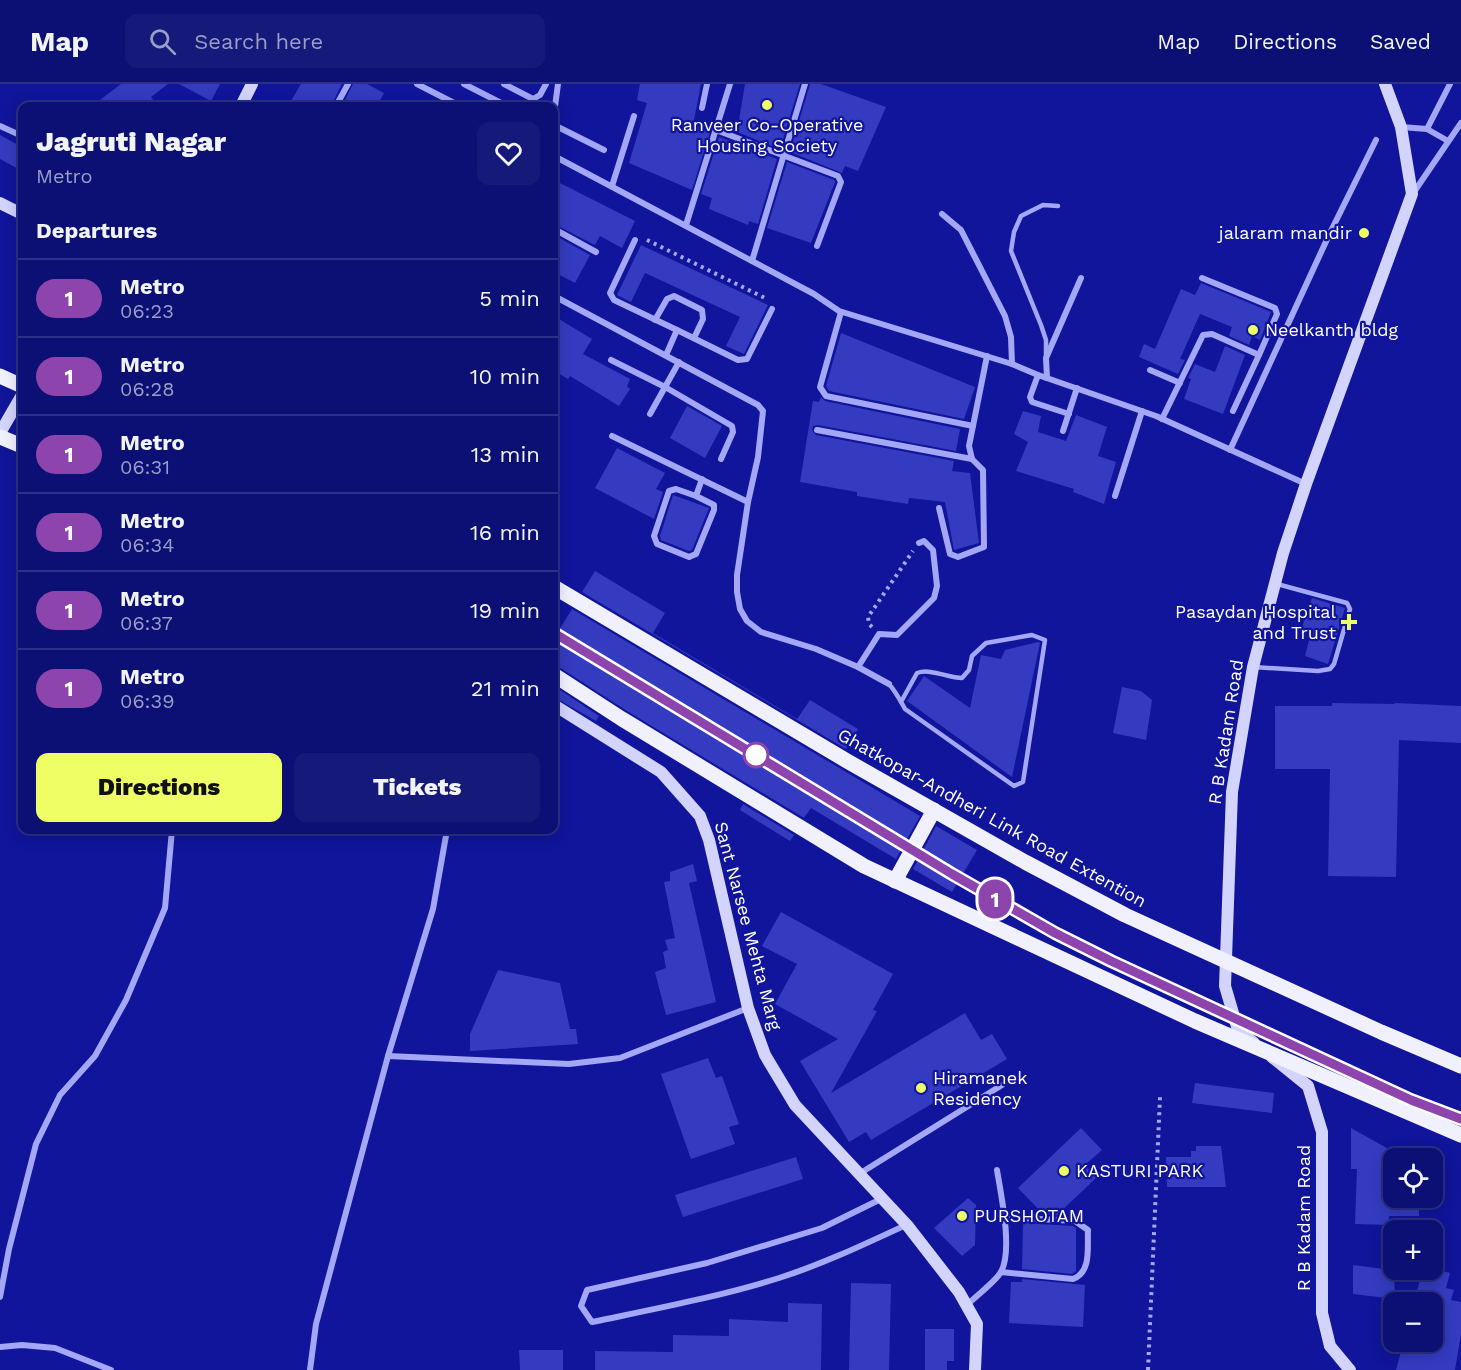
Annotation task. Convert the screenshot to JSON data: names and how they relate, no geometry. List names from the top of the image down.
{
  "streets": {
    "main road": ["Ghatkopar-Andheri Link Road Extention"],
    "street": ["R B Kadam Road", "Sant Narsee Mehta Marg"]
  },
  "places": {
    "other": [
      "Ranveer Co-Operative Housing Society",
      "jalaram mandir",
      "Neelkanth bldg",
      "Hiramanek Residency",
      "KASTURI PARK",
      "PURSHOTAM"
    ],
    "health": ["Pasaydan Hospital and Trust"]
  },
  "lines": ["metro line 1"],
  "page": {
    "header": "Map",
    "search": "Search here",
    "nav": ["Map", "Directions", "Saved"],
    "on_map": "1",
    "heading": [
      ["Jagruti Nagar", "Metro"],
      "Departures"
    ],
    "list": [
      {
        "mark": "1",
        "name": "Metro",
        "note": "06:23",
        "value": "5 min"
      },
      {
        "mark": "1",
        "name": "Metro",
        "note": "06:28",
        "value": "10 min"
      },
      {
        "mark": "1",
        "name": "Metro",
        "note": "06:31",
        "value": "13 min"
      },
      {
        "mark": "1",
        "name": "Metro",
        "note": "06:34",
        "value": "16 min"
      },
      {
        "mark": "1",
        "name": "Metro",
        "note": "06:37",
        "value": "19 min"
      },
      {
        "mark": "1",
        "name": "Metro",
        "note": "06:39",
        "value": "21 min"
      }
    ],
    "buttons": ["Directions", "Tickets"],
    "map_buttons": ["+", "−"]
  }
}
